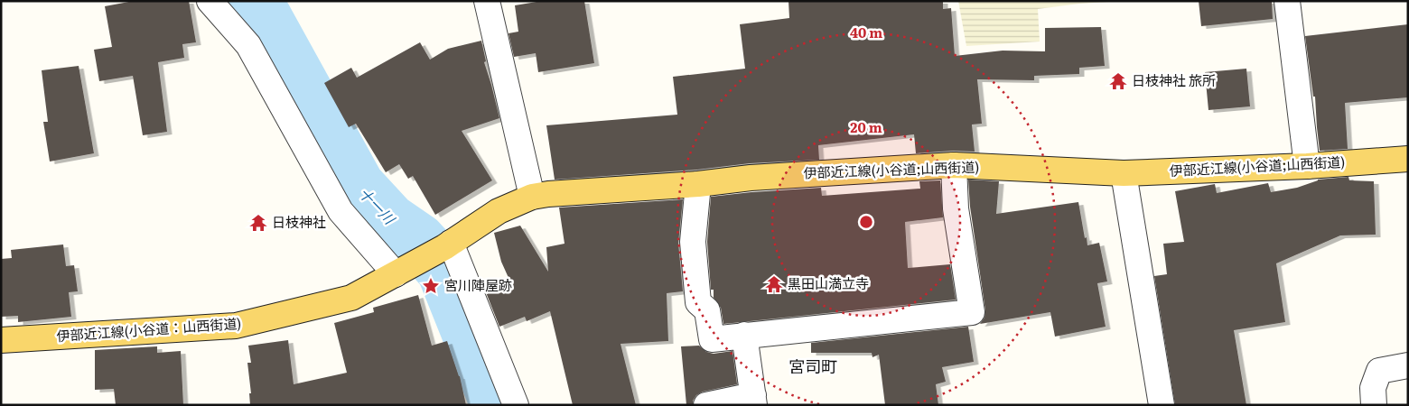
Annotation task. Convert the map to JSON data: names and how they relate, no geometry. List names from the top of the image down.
{
  "streets": {
    "main road": ["伊部近江線(小谷道;山西街道)", "伊部近江線(小谷道：山西街道)"]
  },
  "crossings": [
    ["伊部近江線(小谷道;山西街道)", "伊部近江線(小谷道：山西街道)"]
  ],
  "districts": ["宮司町"],
  "water": ["十一川"],
  "places": {
    "temple": ["日枝神社 旅所", "日枝神社", "黒田山満立寺"],
    "place": ["宮川陣屋跡"]
  },
  "rings": ["40 m", "20 m"]
}
